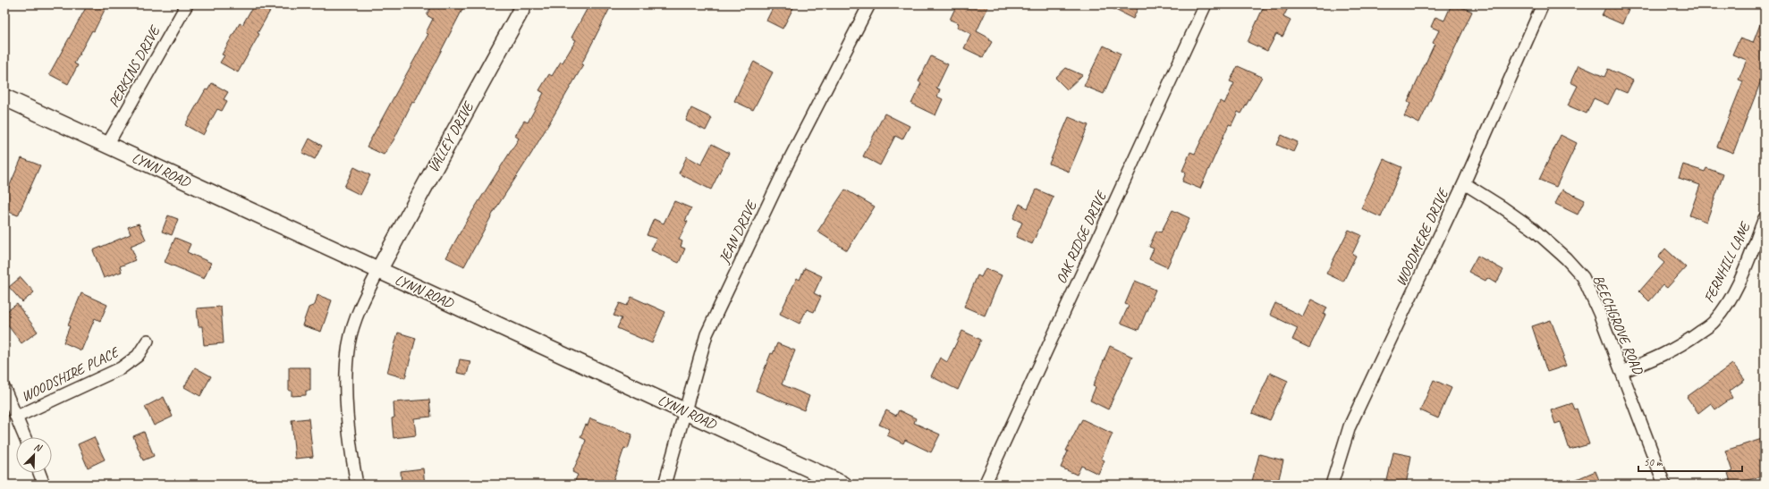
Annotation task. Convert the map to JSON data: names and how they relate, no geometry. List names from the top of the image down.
{
  "streets": {
    "main road": ["VALLEY DRIVE", "LYNN ROAD"],
    "street": [
      "PERKINS DRIVE",
      "JEAN DRIVE",
      "OAK RIDGE DRIVE",
      "WOODMERE DRIVE",
      "FERNHILL LANE",
      "BEECHGROVE ROAD",
      "WOODSHIRE PLACE"
    ]
  },
  "crossings": [
    ["PERKINS DRIVE", "LYNN ROAD"],
    ["VALLEY DRIVE", "LYNN ROAD"],
    ["LYNN ROAD", "JEAN DRIVE"],
    ["WOODMERE DRIVE", "BEECHGROVE ROAD"],
    ["FERNHILL LANE", "BEECHGROVE ROAD"]
  ],
  "scale_bar": "50 m",
  "north": "top right"
}
